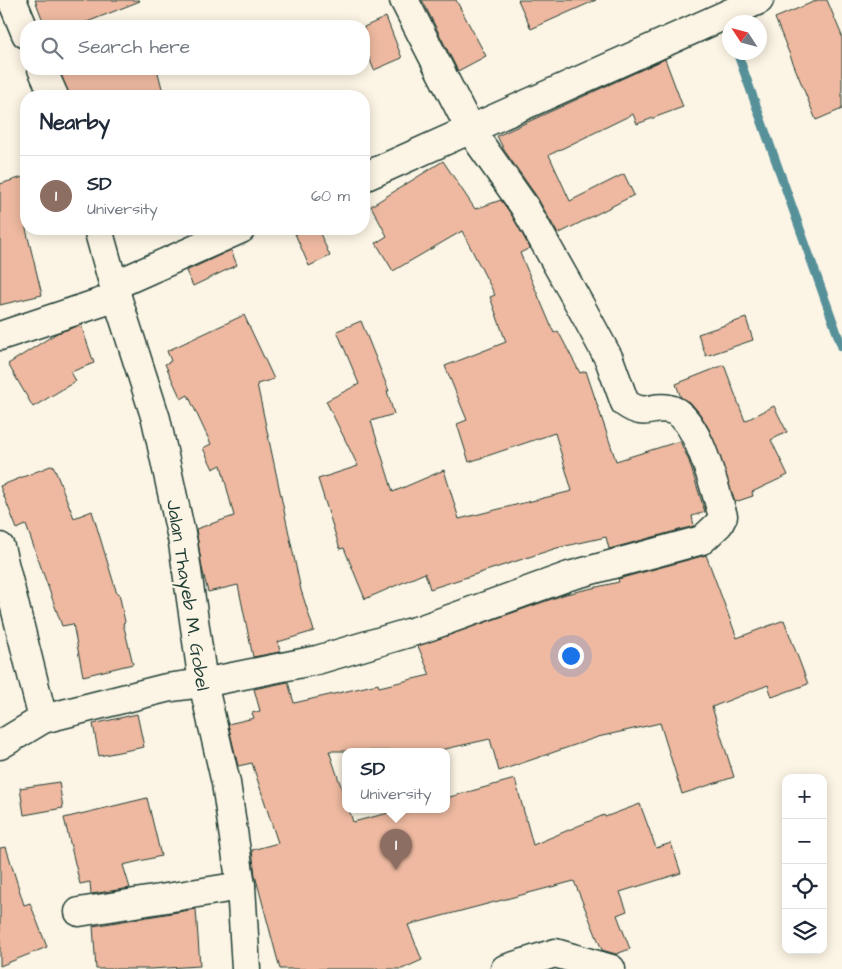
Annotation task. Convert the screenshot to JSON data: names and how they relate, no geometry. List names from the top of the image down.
{
  "streets": {
    "street": ["Jalan Thayeb M. Gobel"]
  },
  "north": "top left",
  "page": {
    "search": "Search here",
    "heading": "Nearby",
    "list": [
      {
        "mark": "1",
        "name": "SD",
        "note": "University",
        "value": "60 m"
      }
    ],
    "popup": ["SD", "University"],
    "map_buttons": ["+", "−"],
    "pins": "1"
  }
}
